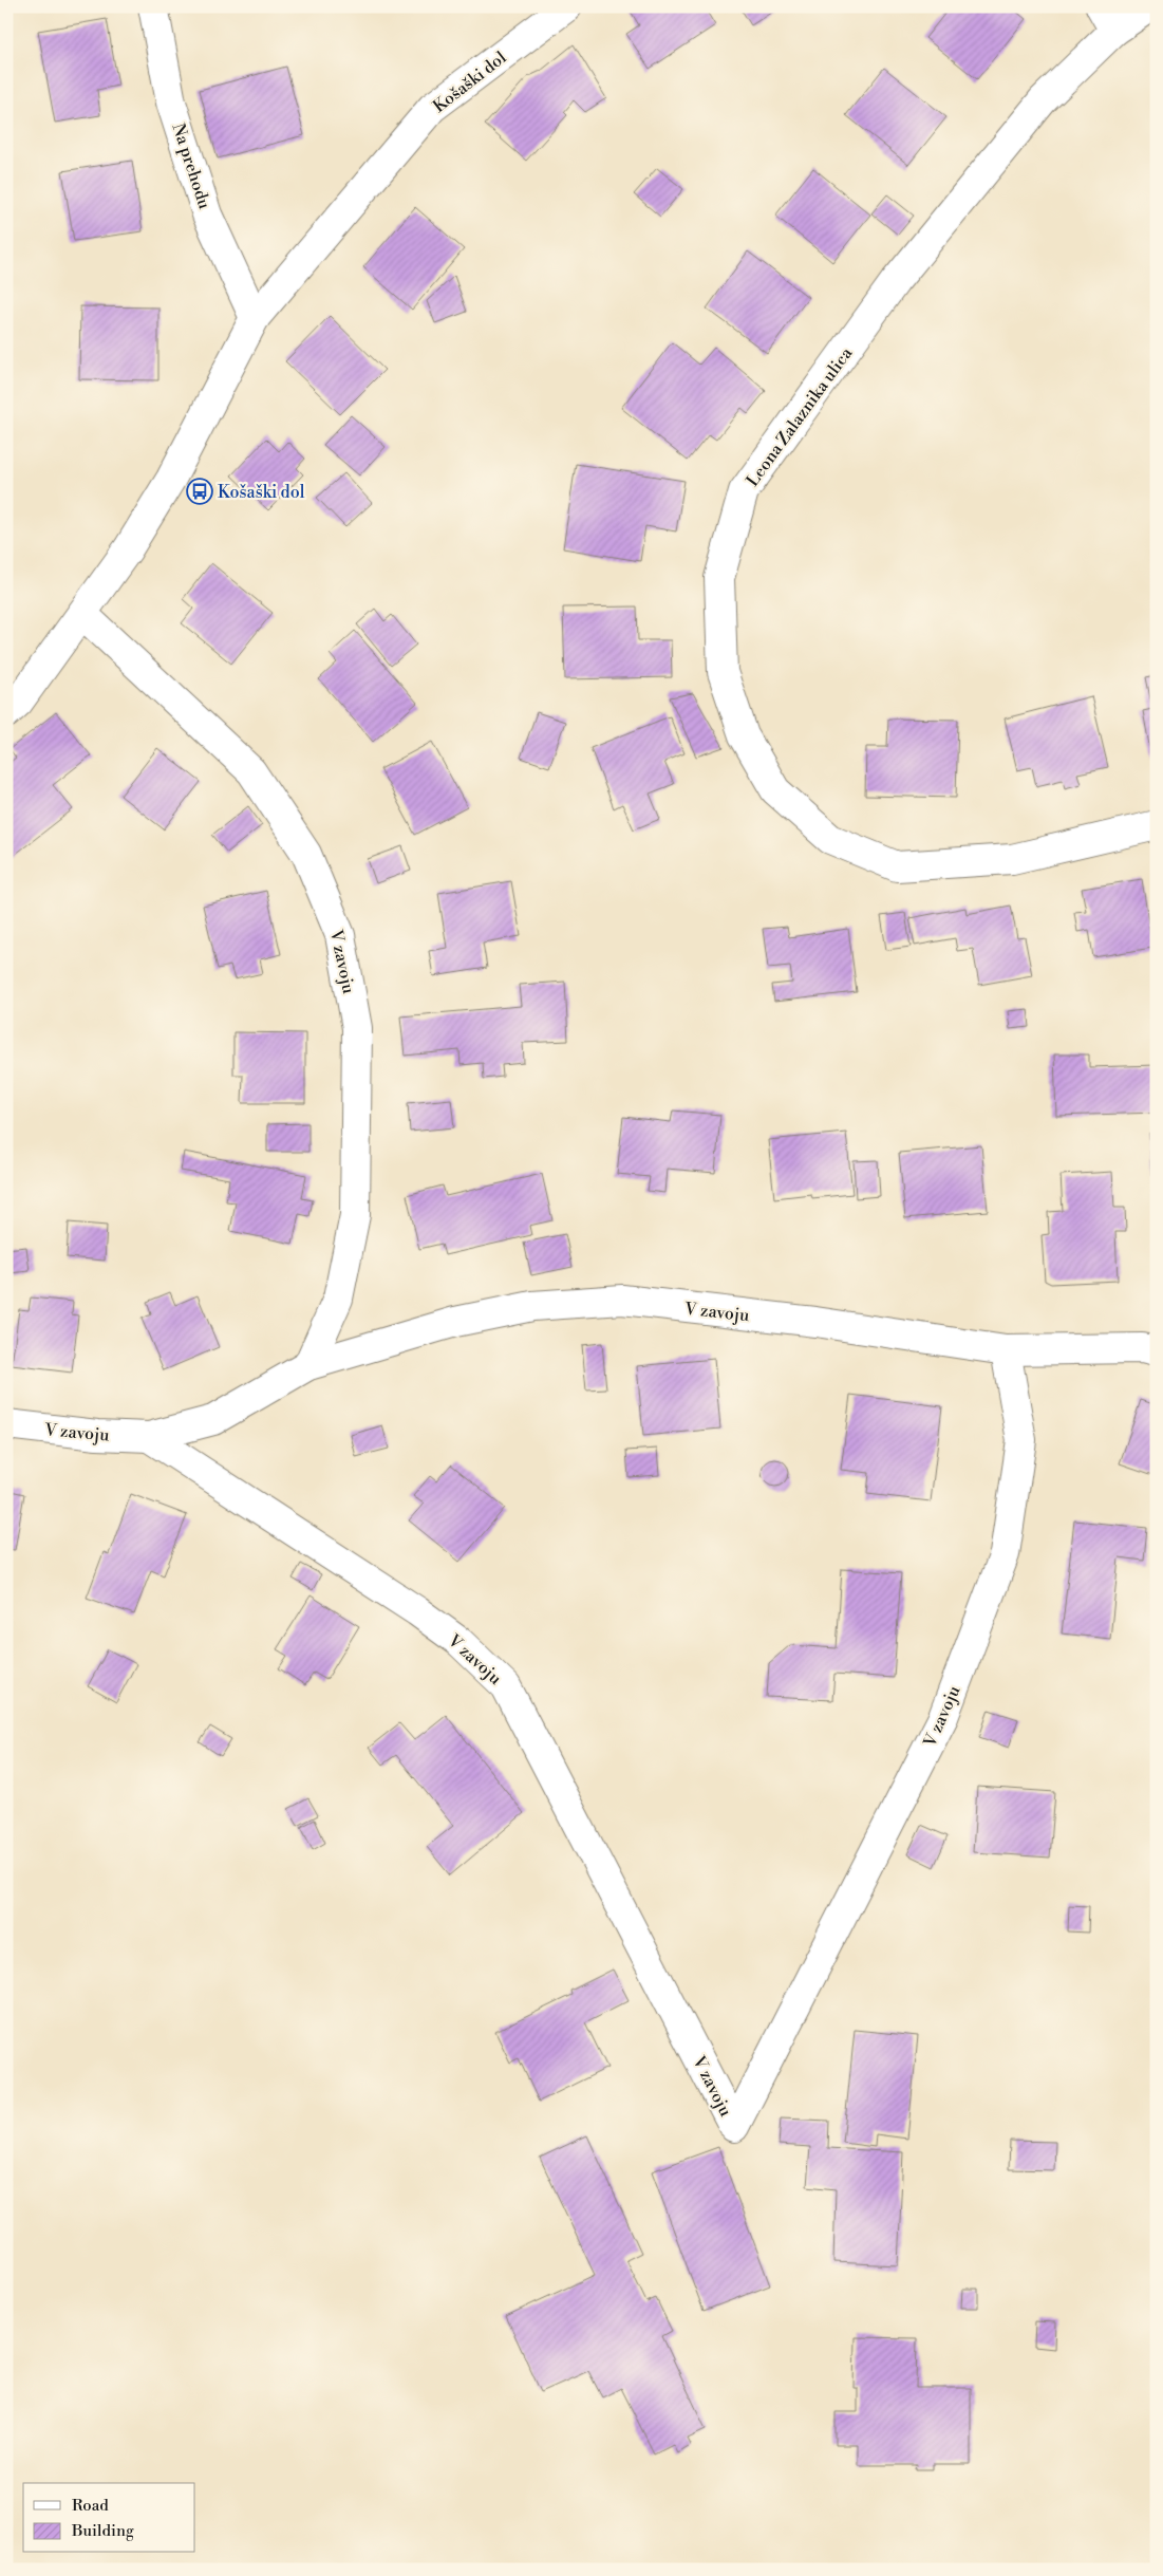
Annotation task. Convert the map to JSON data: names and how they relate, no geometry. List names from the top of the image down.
{
  "streets": {
    "street": [
      "Košaški dol",
      "Na prehodu",
      "Leona Zalaznika ulica",
      "V zavoju"
    ]
  },
  "crossings": [
    ["Košaški dol", "Na prehodu"],
    ["Košaški dol", "V zavoju"]
  ],
  "places": {
    "bus stop": ["Košaški dol"]
  },
  "legend": ["Road", "Building"]
}
